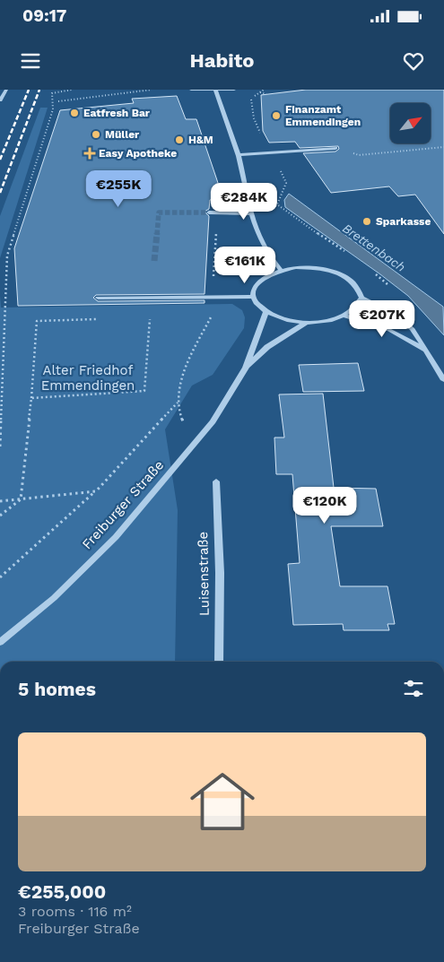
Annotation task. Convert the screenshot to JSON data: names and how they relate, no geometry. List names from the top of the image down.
{
  "streets": {
    "street": ["Freiburger Straße", "Luisenstraße"]
  },
  "water": ["Brettenbach"],
  "parks": ["Alter Friedhof Emmendingen"],
  "places": {
    "other": [
      "Eatfresh Bar",
      "Finanzamt Emmendingen",
      "Müller",
      "H&M",
      "Sparkasse"
    ],
    "health": ["Easy Apotheke"]
  },
  "north": "top right",
  "page": {
    "status": "09:17",
    "header": "Habito",
    "price": [
      "€255K",
      "€284K",
      "€161K",
      "€207K",
      "€120K"
    ],
    "heading": "5 homes",
    "list": [
      {
        "name": "€255,000",
        "note": "3 rooms · 116 m² · Freiburger Straße"
      }
    ]
  }
}
